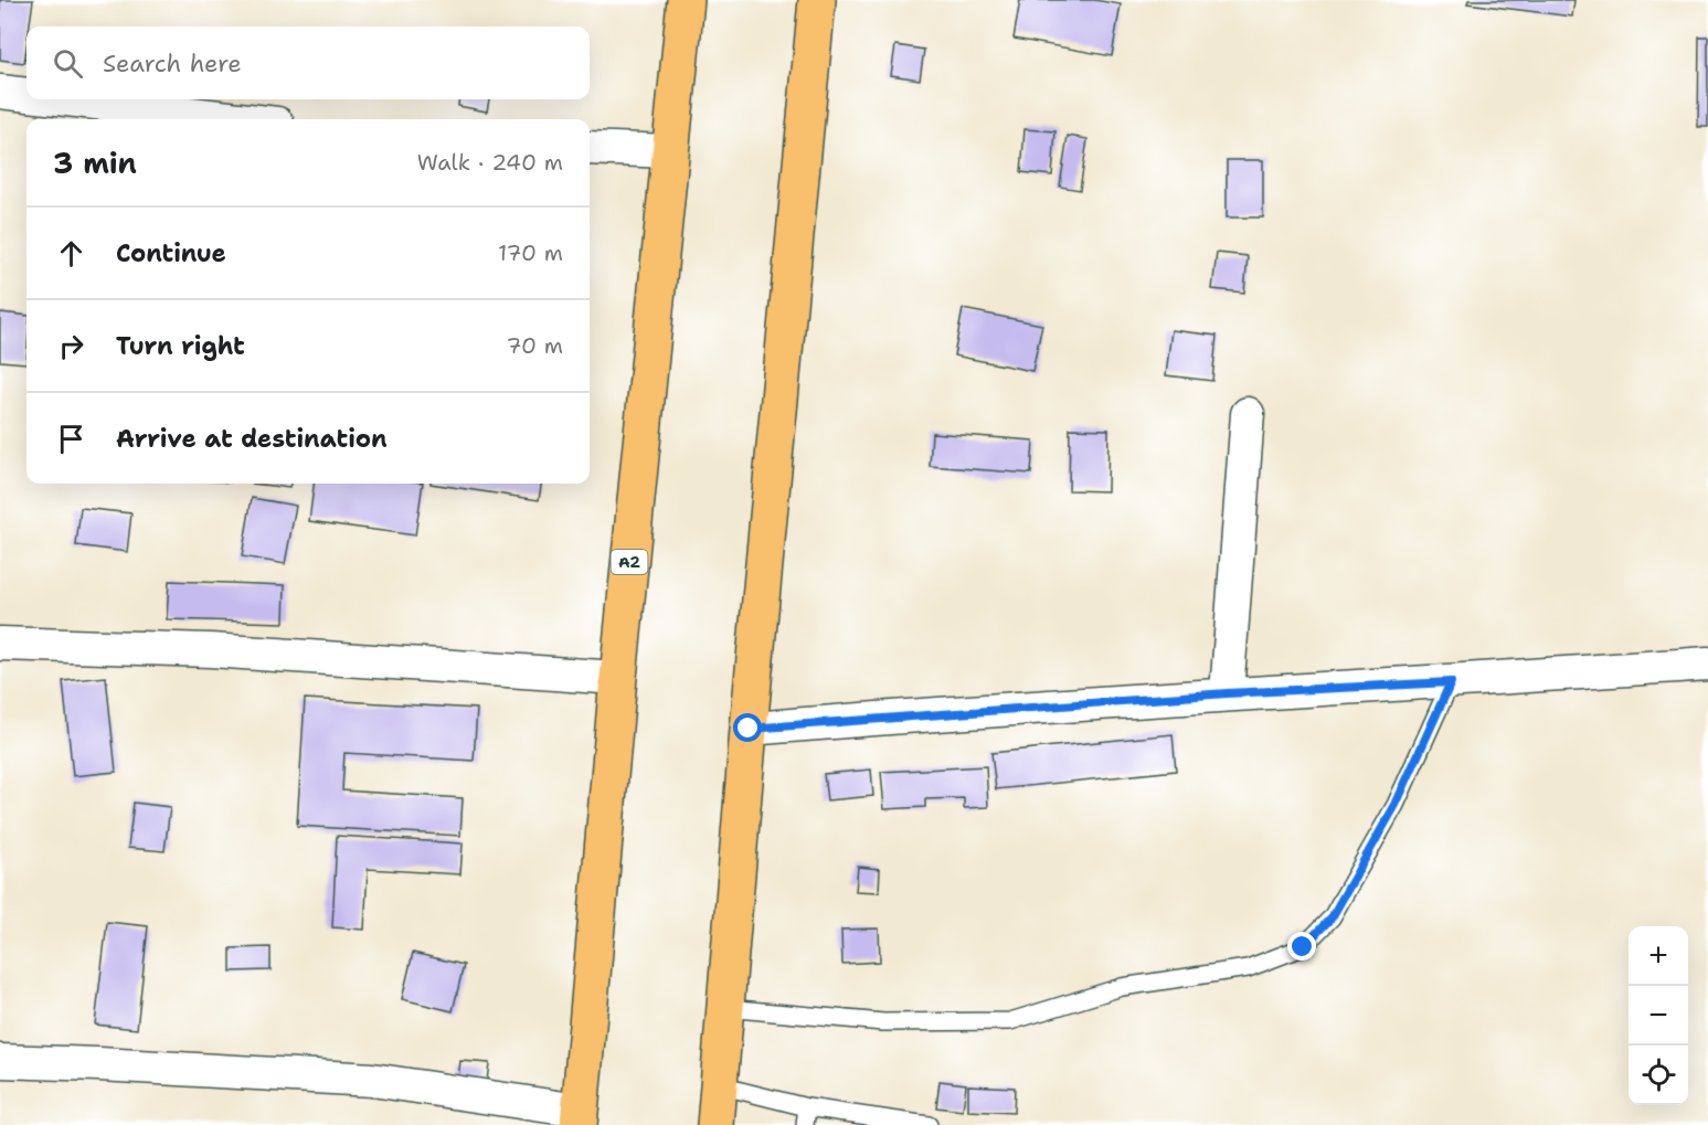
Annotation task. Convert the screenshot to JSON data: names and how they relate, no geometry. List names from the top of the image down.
{
  "streets": {
    "highway": ["A2"]
  },
  "page": {
    "search": "Search here",
    "heading": ["3 min", "Walk · 240 m"],
    "list": [
      ["Continue", "170 m"],
      ["Turn right", "70 m"],
      "Arrive at destination"
    ],
    "map_buttons": ["+", "−"]
  }
}
